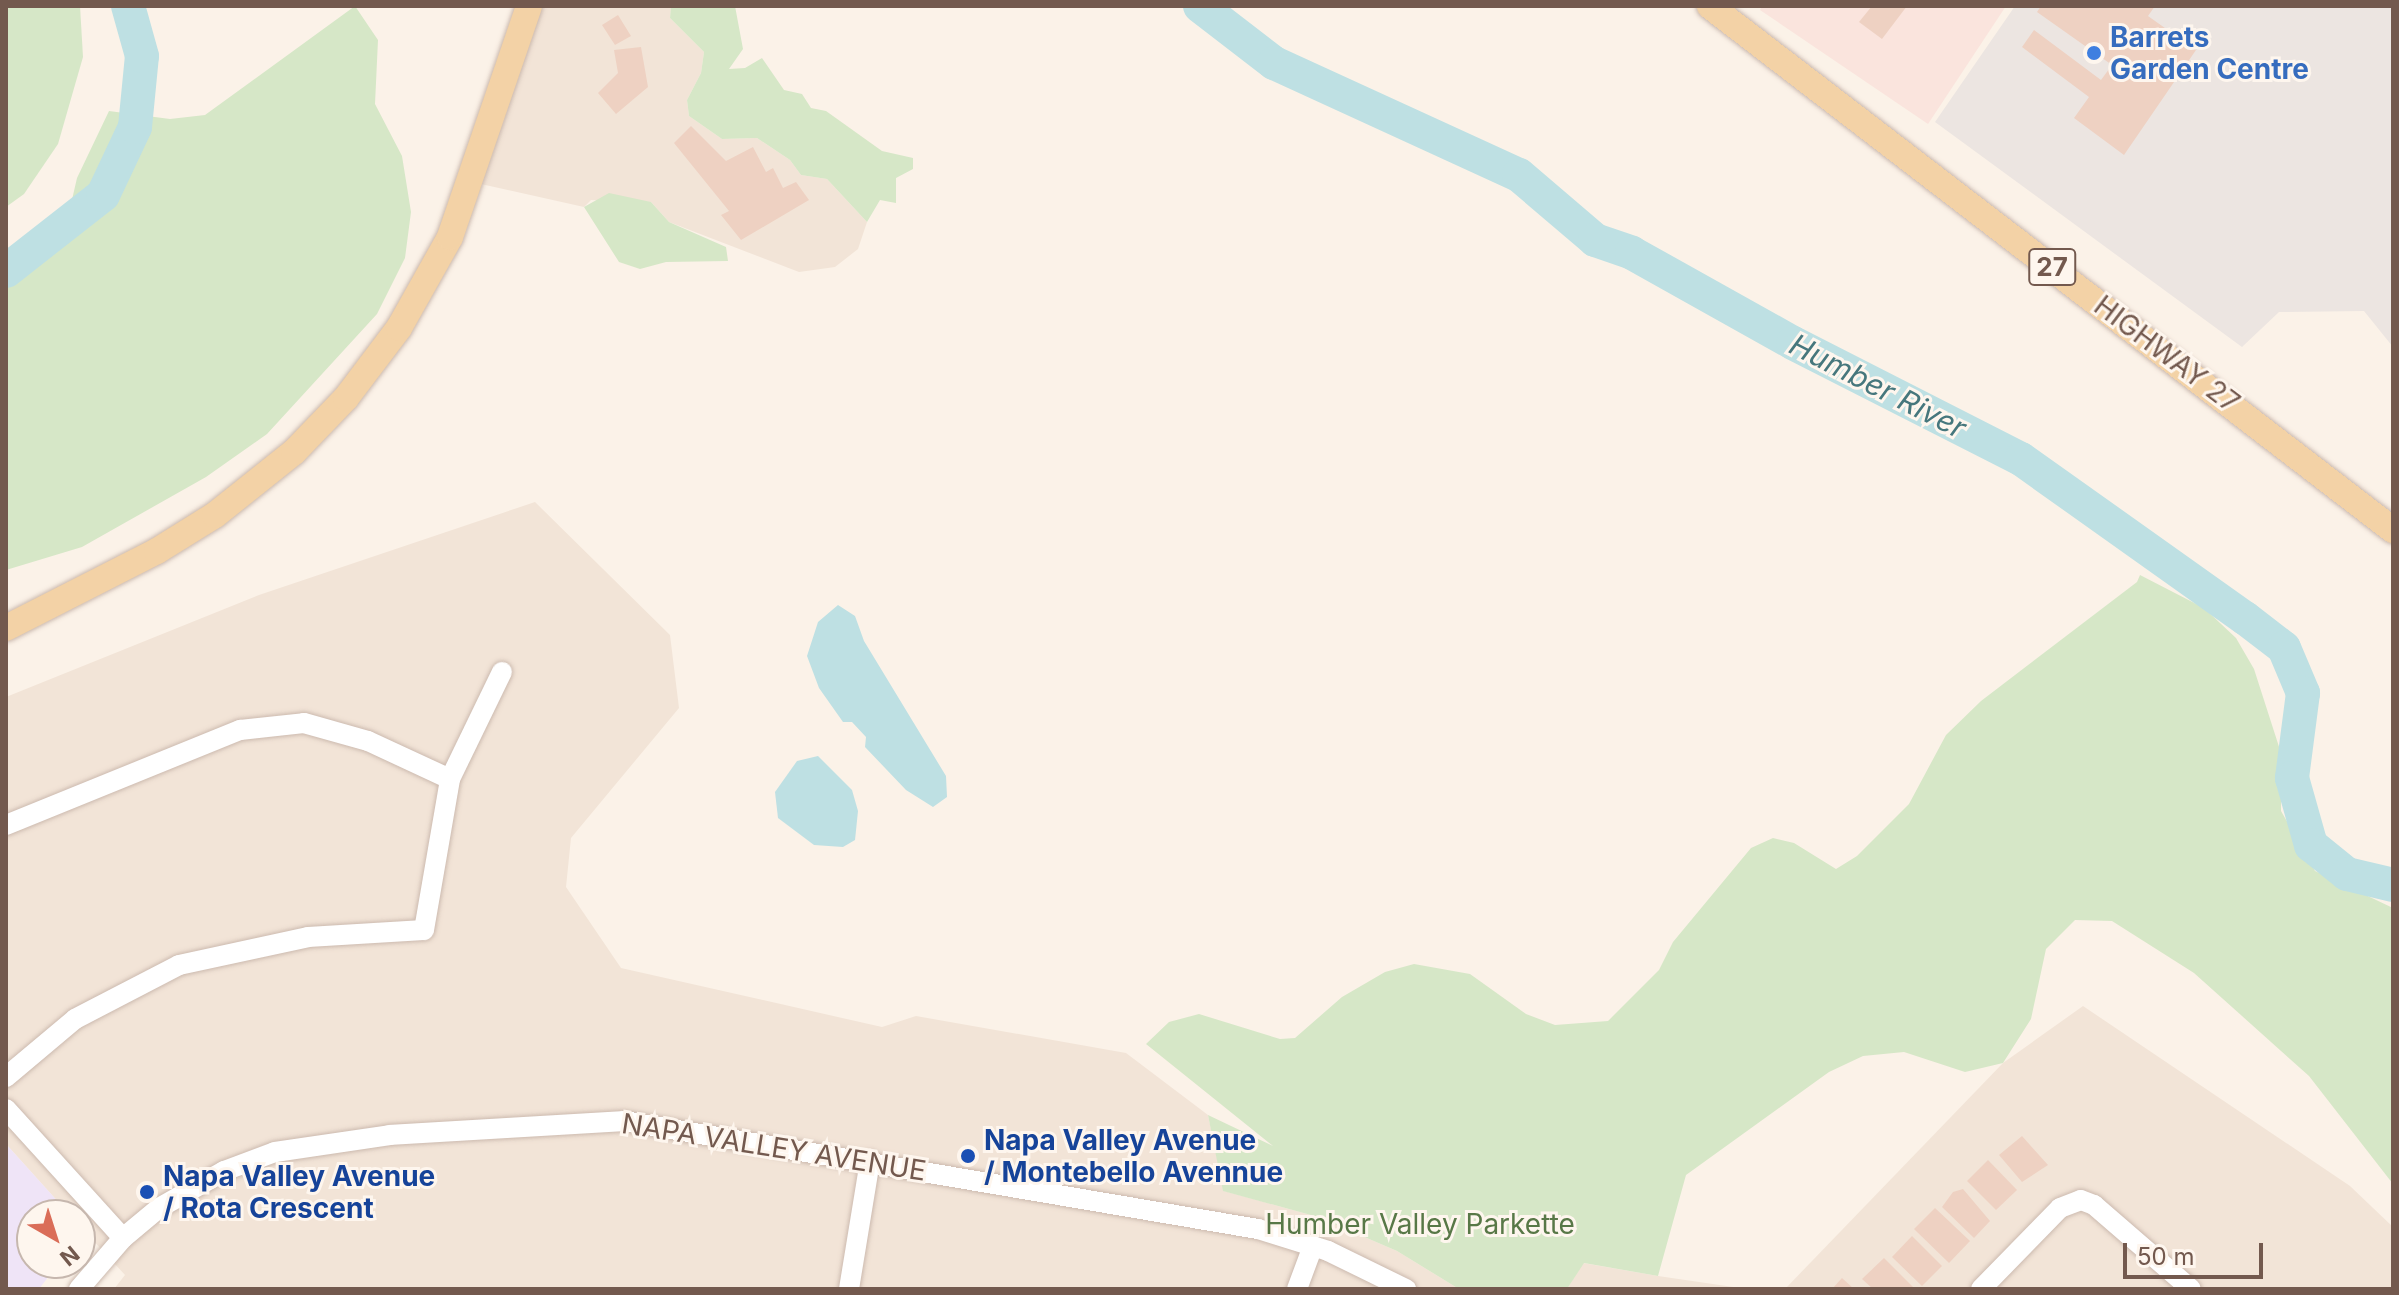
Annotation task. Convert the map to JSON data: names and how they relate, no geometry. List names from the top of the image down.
{
  "streets": {
    "main road": ["27", "HIGHWAY 27"],
    "street": ["NAPA VALLEY AVENUE"]
  },
  "water": ["Humber River"],
  "parks": ["Humber Valley Parkette"],
  "places": ["Barrets Garden Centre", "Napa Valley Avenue / Montebello Avennue", "Napa Valley Avenue / Rota Crescent"],
  "scale_bar": "50 m",
  "north": "bottom right"
}
